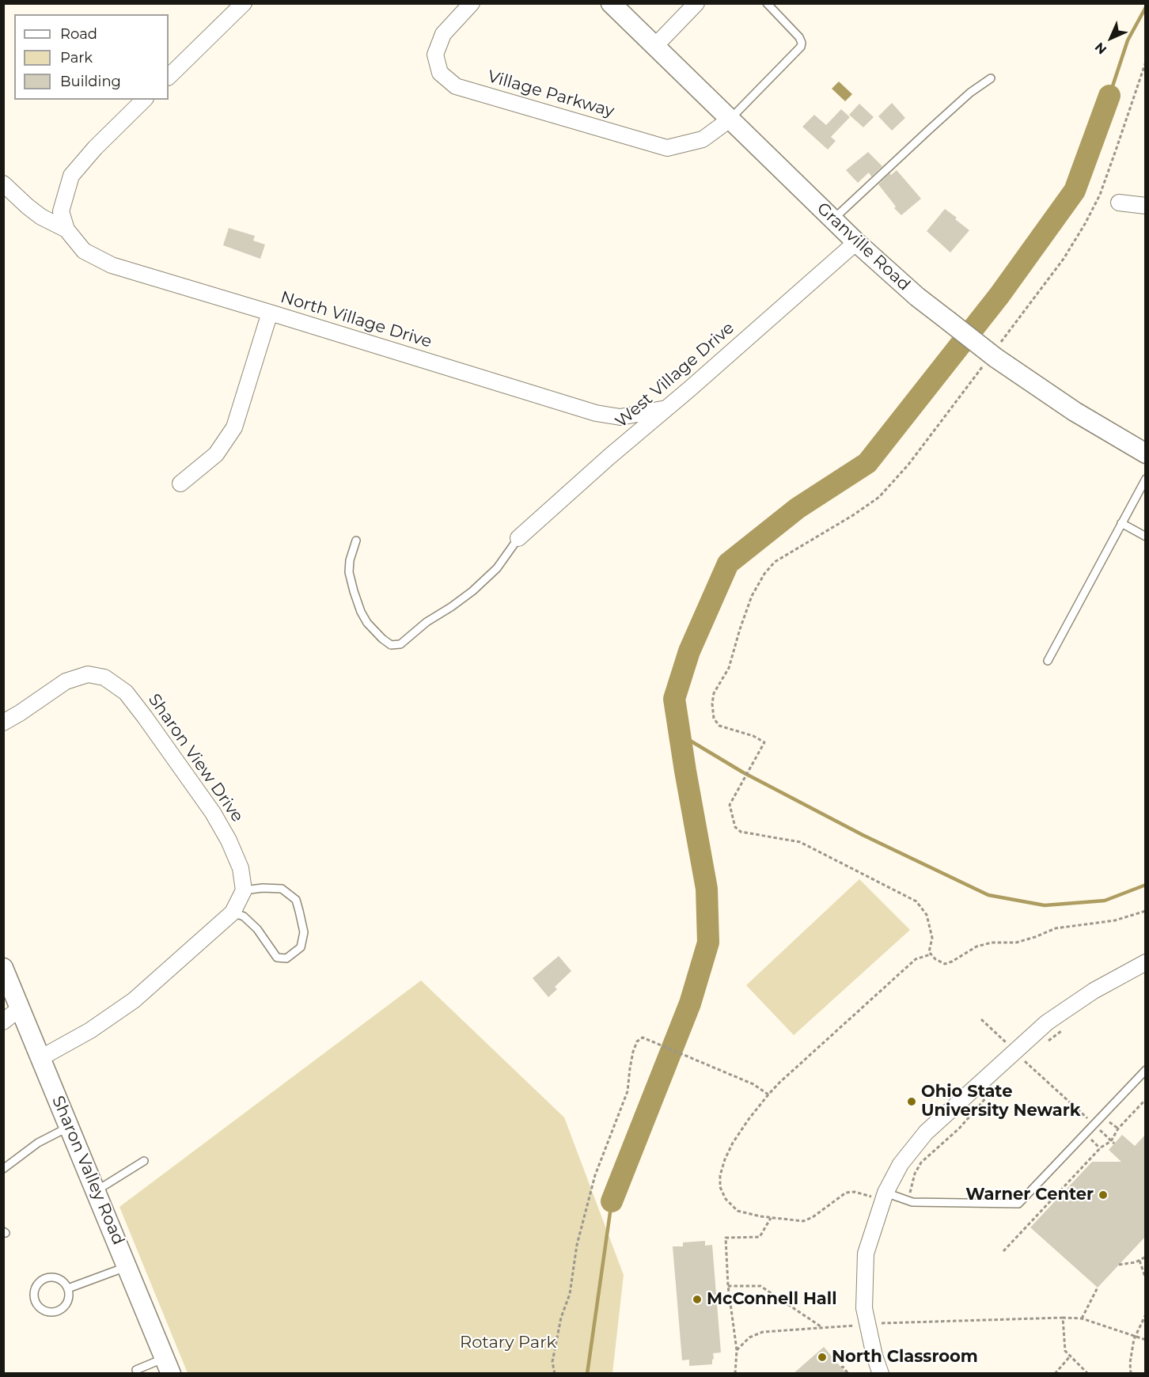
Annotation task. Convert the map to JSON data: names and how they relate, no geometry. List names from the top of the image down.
{
  "streets": {
    "street": [
      "Village Parkway",
      "Granville Road",
      "North Village Drive",
      "West Village Drive",
      "Sharon View Drive",
      "Sharon Valley Road"
    ]
  },
  "crossings": [
    ["Village Parkway", "Granville Road"],
    ["Granville Road", "West Village Drive"],
    ["North Village Drive", "West Village Drive"]
  ],
  "parks": ["Rotary Park"],
  "places": [
    "Ohio State University Newark",
    "Warner Center",
    "McConnell Hall",
    "North Classroom"
  ],
  "legend": ["Road", "Park", "Building"],
  "north": "bottom left"
}
